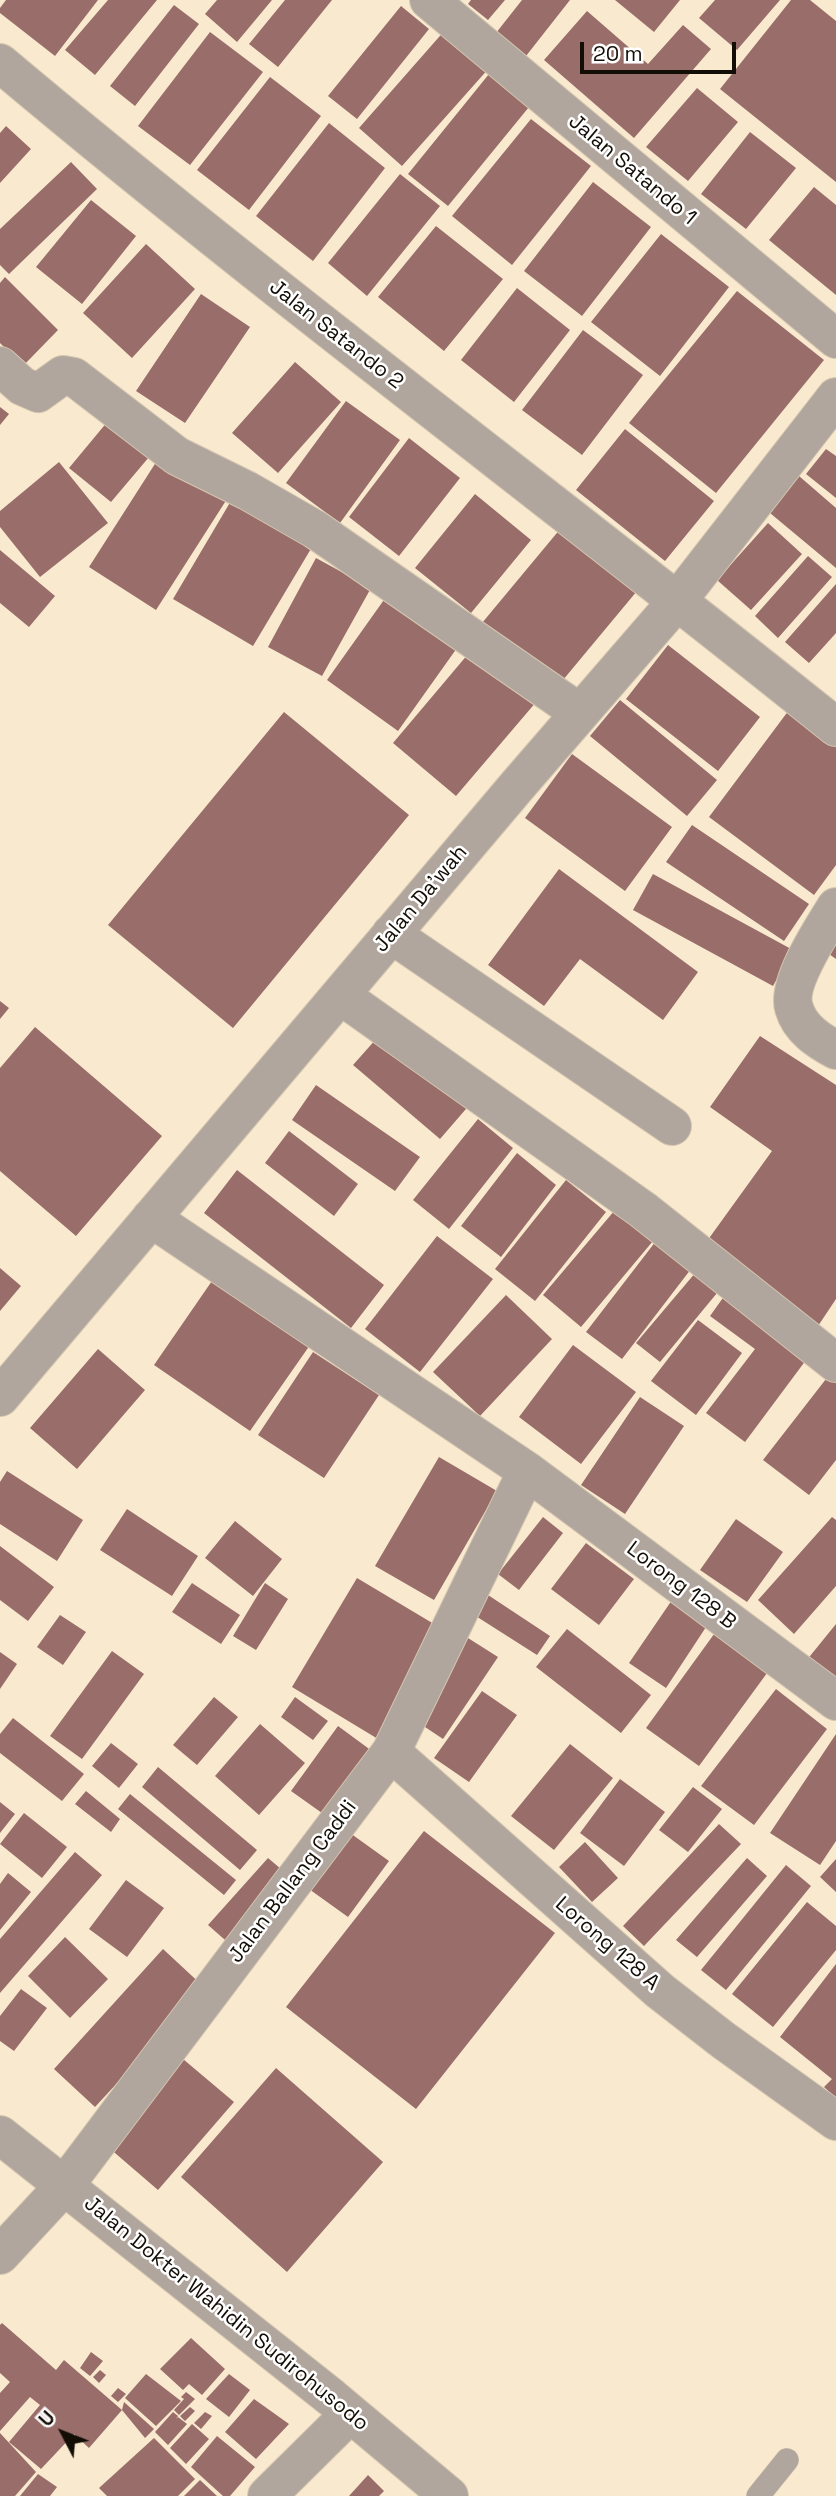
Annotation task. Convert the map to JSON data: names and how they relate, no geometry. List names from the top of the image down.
{
  "streets": {
    "street": [
      "Jalan Satando 1",
      "Jalan Satando 2",
      "Jalan Da'wah",
      "Lorong 128 B",
      "Jalan Ballang Caddi",
      "Lorong 128 A",
      "Jalan Dokter Wahidin Sudirohusodo"
    ]
  },
  "crossings": [
    ["Jalan Satando 2", "Jalan Da'wah"],
    ["Jalan Da'wah", "Lorong 128 B"],
    ["Lorong 128 B", "Jalan Ballang Caddi"],
    ["Jalan Ballang Caddi", "Lorong 128 A"],
    ["Jalan Ballang Caddi", "Jalan Dokter Wahidin Sudirohusodo"]
  ],
  "scale_bar": "20 m",
  "north": "top left"
}
